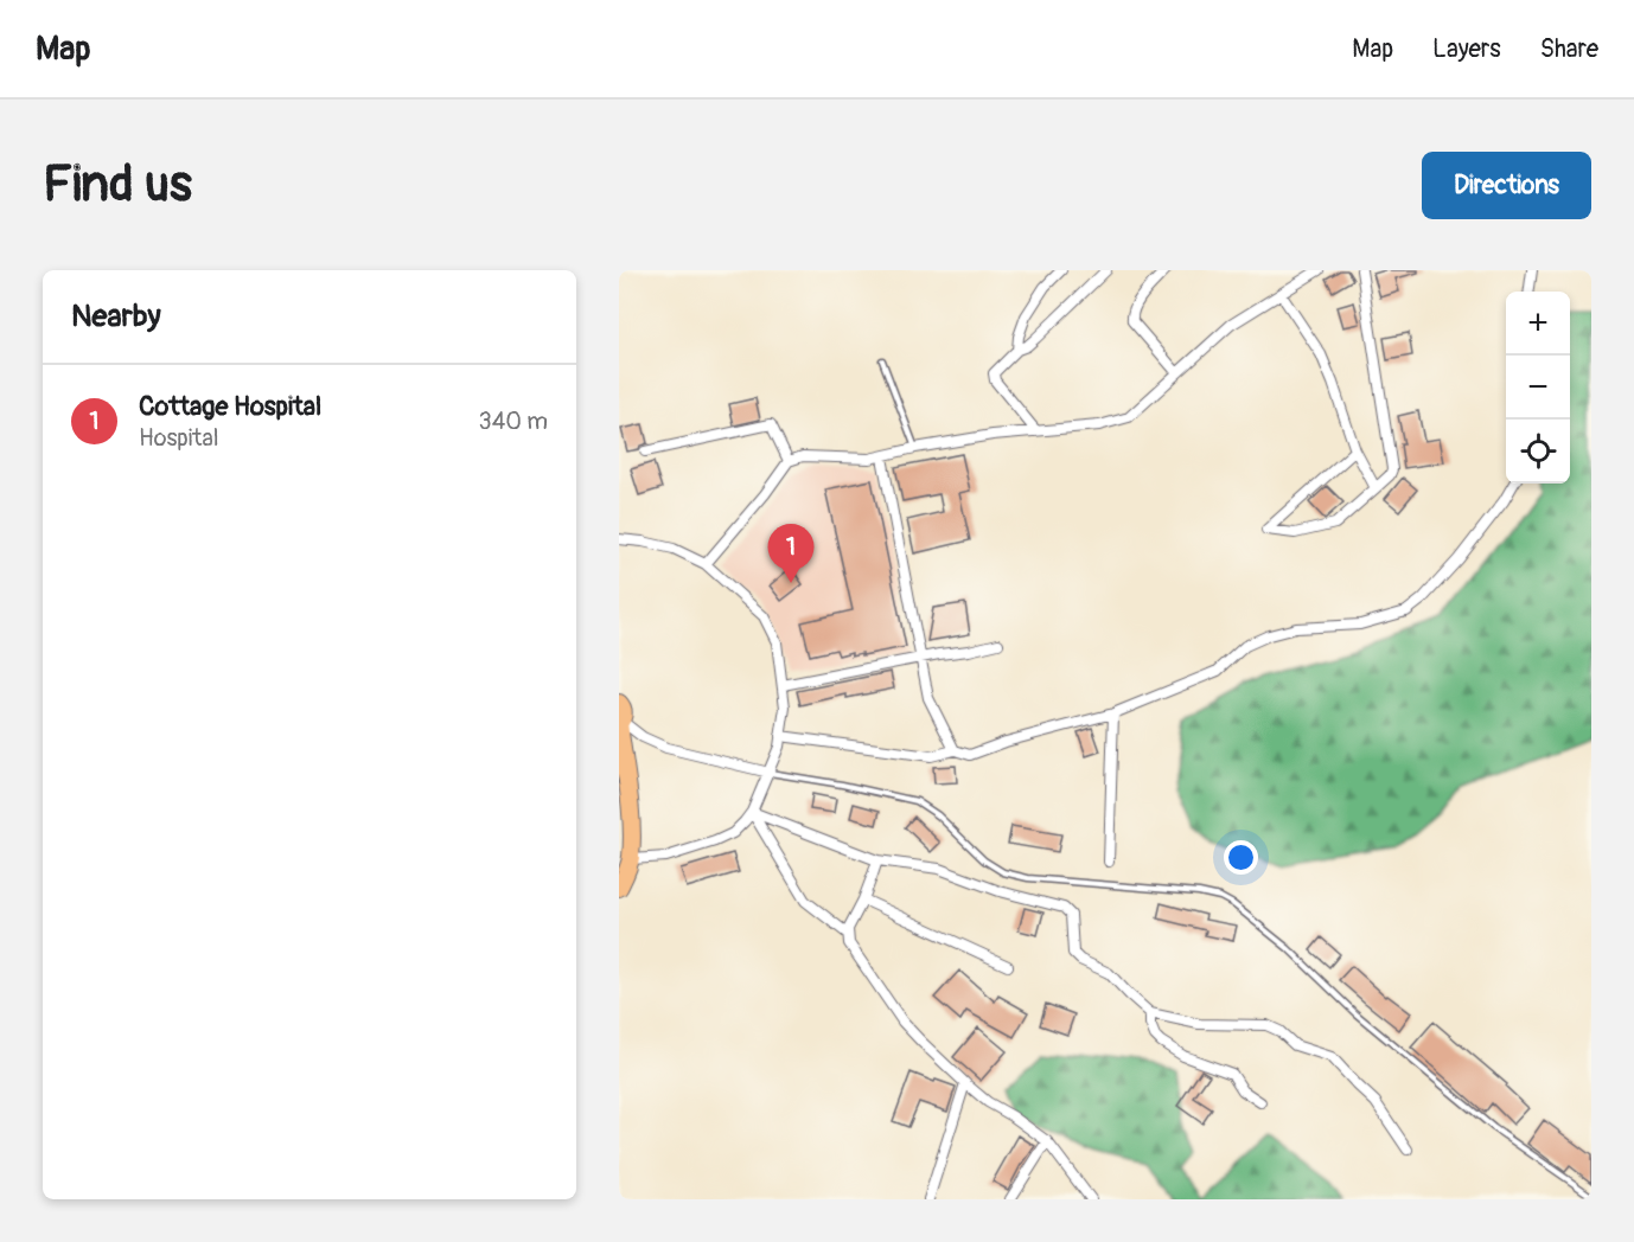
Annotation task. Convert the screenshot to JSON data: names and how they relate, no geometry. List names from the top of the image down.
{
  "page": {
    "header": "Map",
    "nav": ["Map", "Layers", "Share"],
    "buttons": "Directions",
    "title": "Find us",
    "heading": "Nearby",
    "map_buttons": ["+", "−"],
    "list": [
      {
        "mark": "1",
        "name": "Cottage Hospital",
        "note": "Hospital",
        "value": "340 m"
      }
    ],
    "pins": "1"
  }
}
